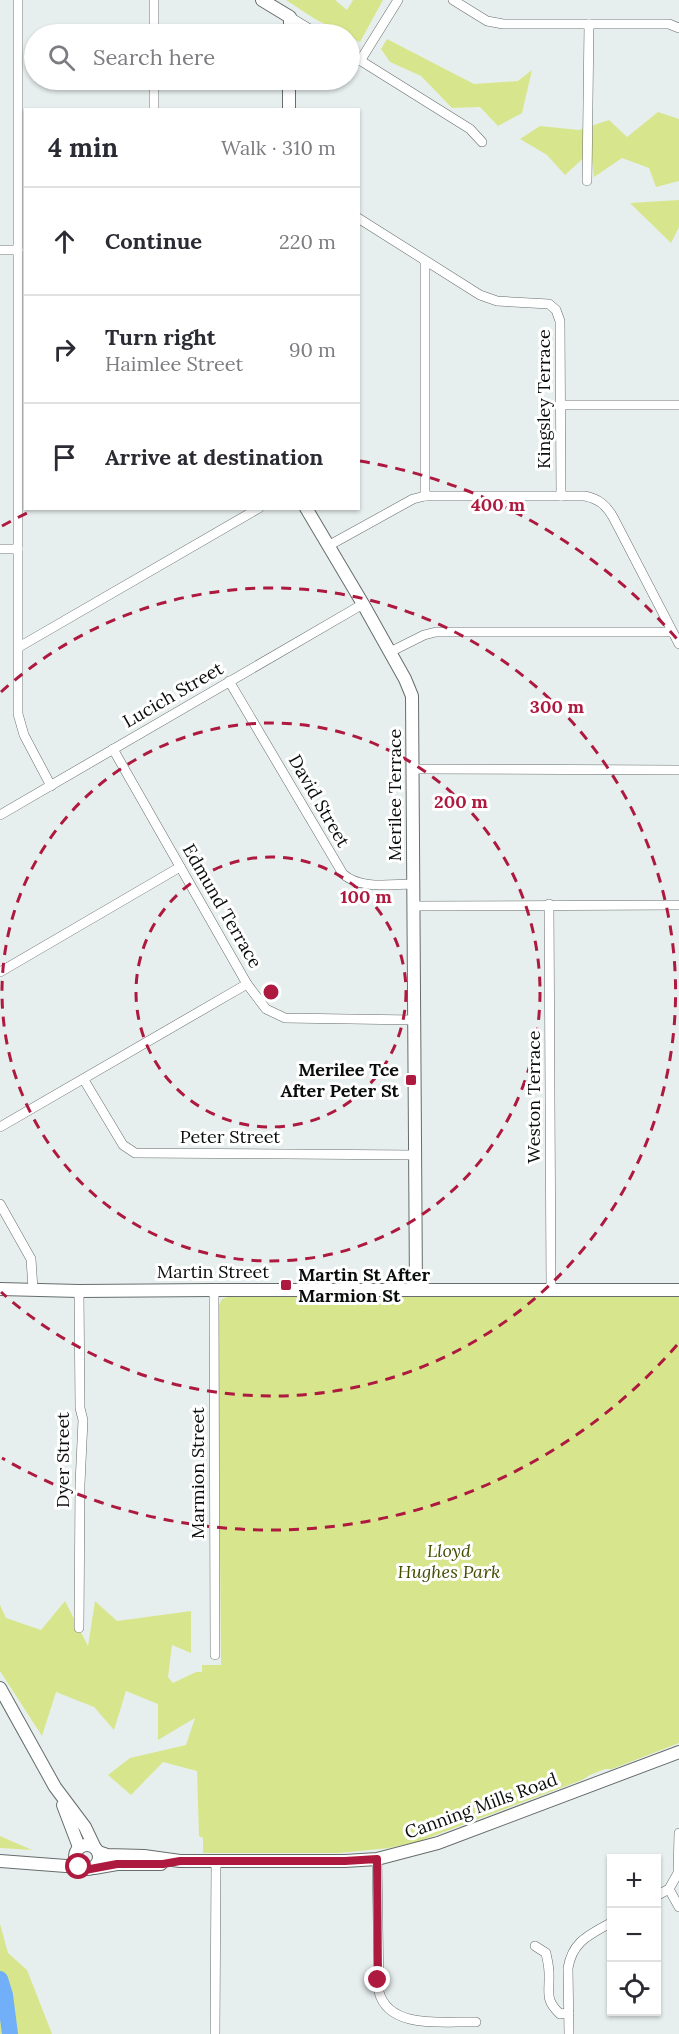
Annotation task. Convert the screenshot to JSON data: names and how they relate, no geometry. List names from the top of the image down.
{
  "streets": {
    "street": [
      "Kingsley Terrace",
      "Lucich Street",
      "Merilee Terrace",
      "David Street",
      "Edmund Terrace",
      "Weston Terrace",
      "Peter Street",
      "Martin Street",
      "Dyer Street",
      "Marmion Street",
      "Canning Mills Road"
    ]
  },
  "crossings": [
    ["Lucich Street", "Merilee Terrace"],
    ["Lucich Street", "David Street"],
    ["Lucich Street", "Edmund Terrace"],
    ["Merilee Terrace", "David Street"],
    ["Merilee Terrace", "Edmund Terrace"],
    ["Merilee Terrace", "Peter Street"],
    ["Merilee Terrace", "Martin Street"],
    ["Weston Terrace", "Martin Street"],
    ["Martin Street", "Dyer Street"],
    ["Martin Street", "Marmion Street"]
  ],
  "parks": ["Lloyd Hughes Park"],
  "places": {
    "transit": ["Merilee Tce After Peter St", "Martin St After Marmion St"]
  },
  "page": {
    "search": "Search here",
    "heading": ["4 min", "Walk · 310 m"],
    "list": [
      ["Continue", "220 m"],
      ["Turn right", "Haimlee Street", "90 m"],
      "Arrive at destination"
    ],
    "map_buttons": ["+", "−"]
  },
  "rings": [
    "400 m",
    "300 m",
    "200 m",
    "100 m"
  ]
}
